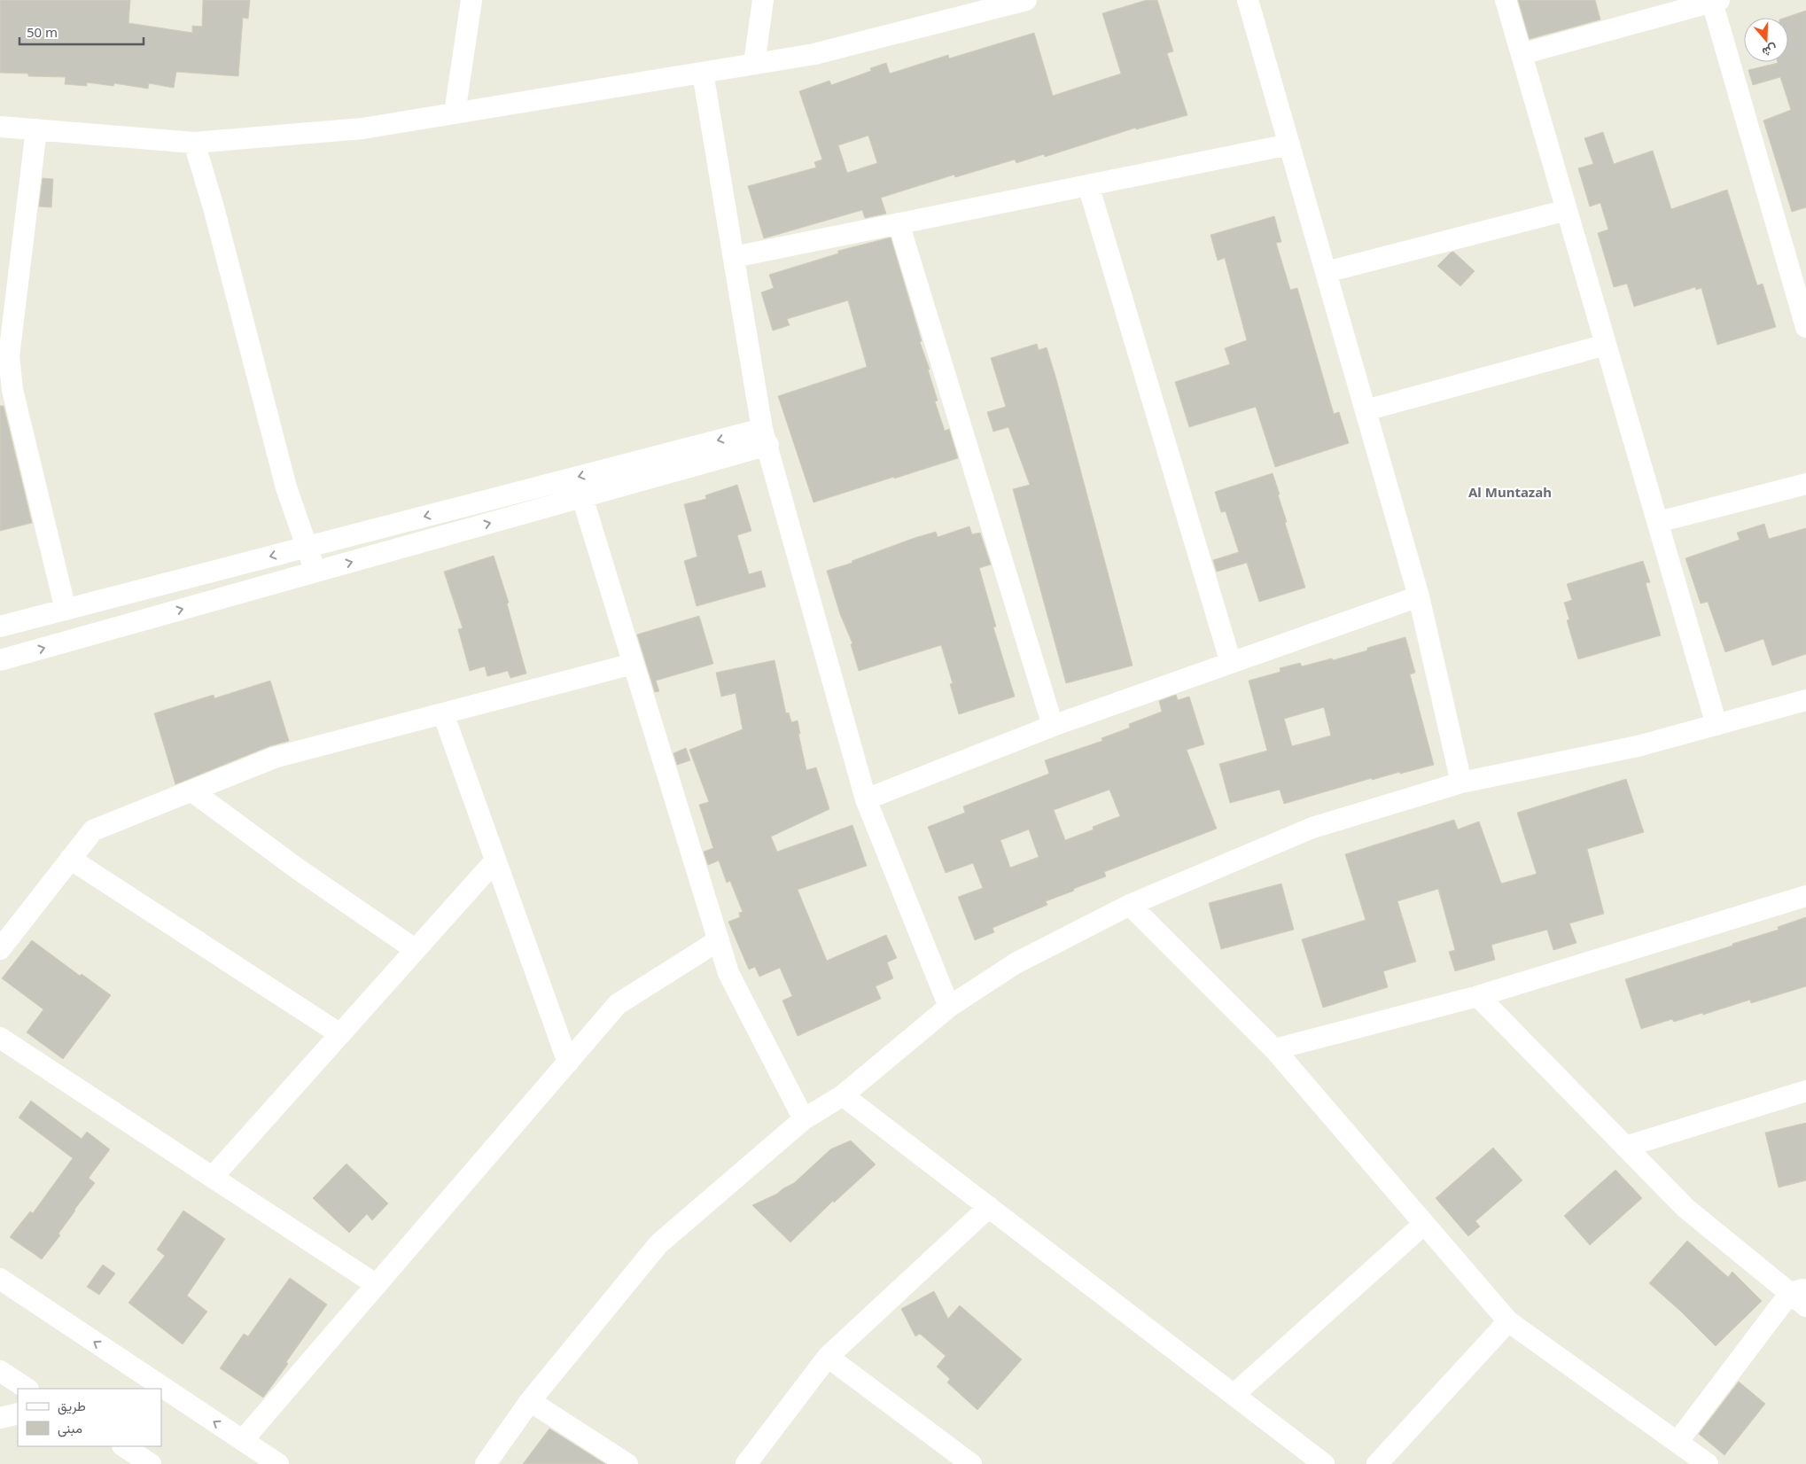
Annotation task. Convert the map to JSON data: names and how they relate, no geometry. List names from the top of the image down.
{
  "districts": ["Al Muntazah"],
  "legend": ["طريق", "مبنى"],
  "scale_bar": "50 m",
  "north": "bottom"
}
